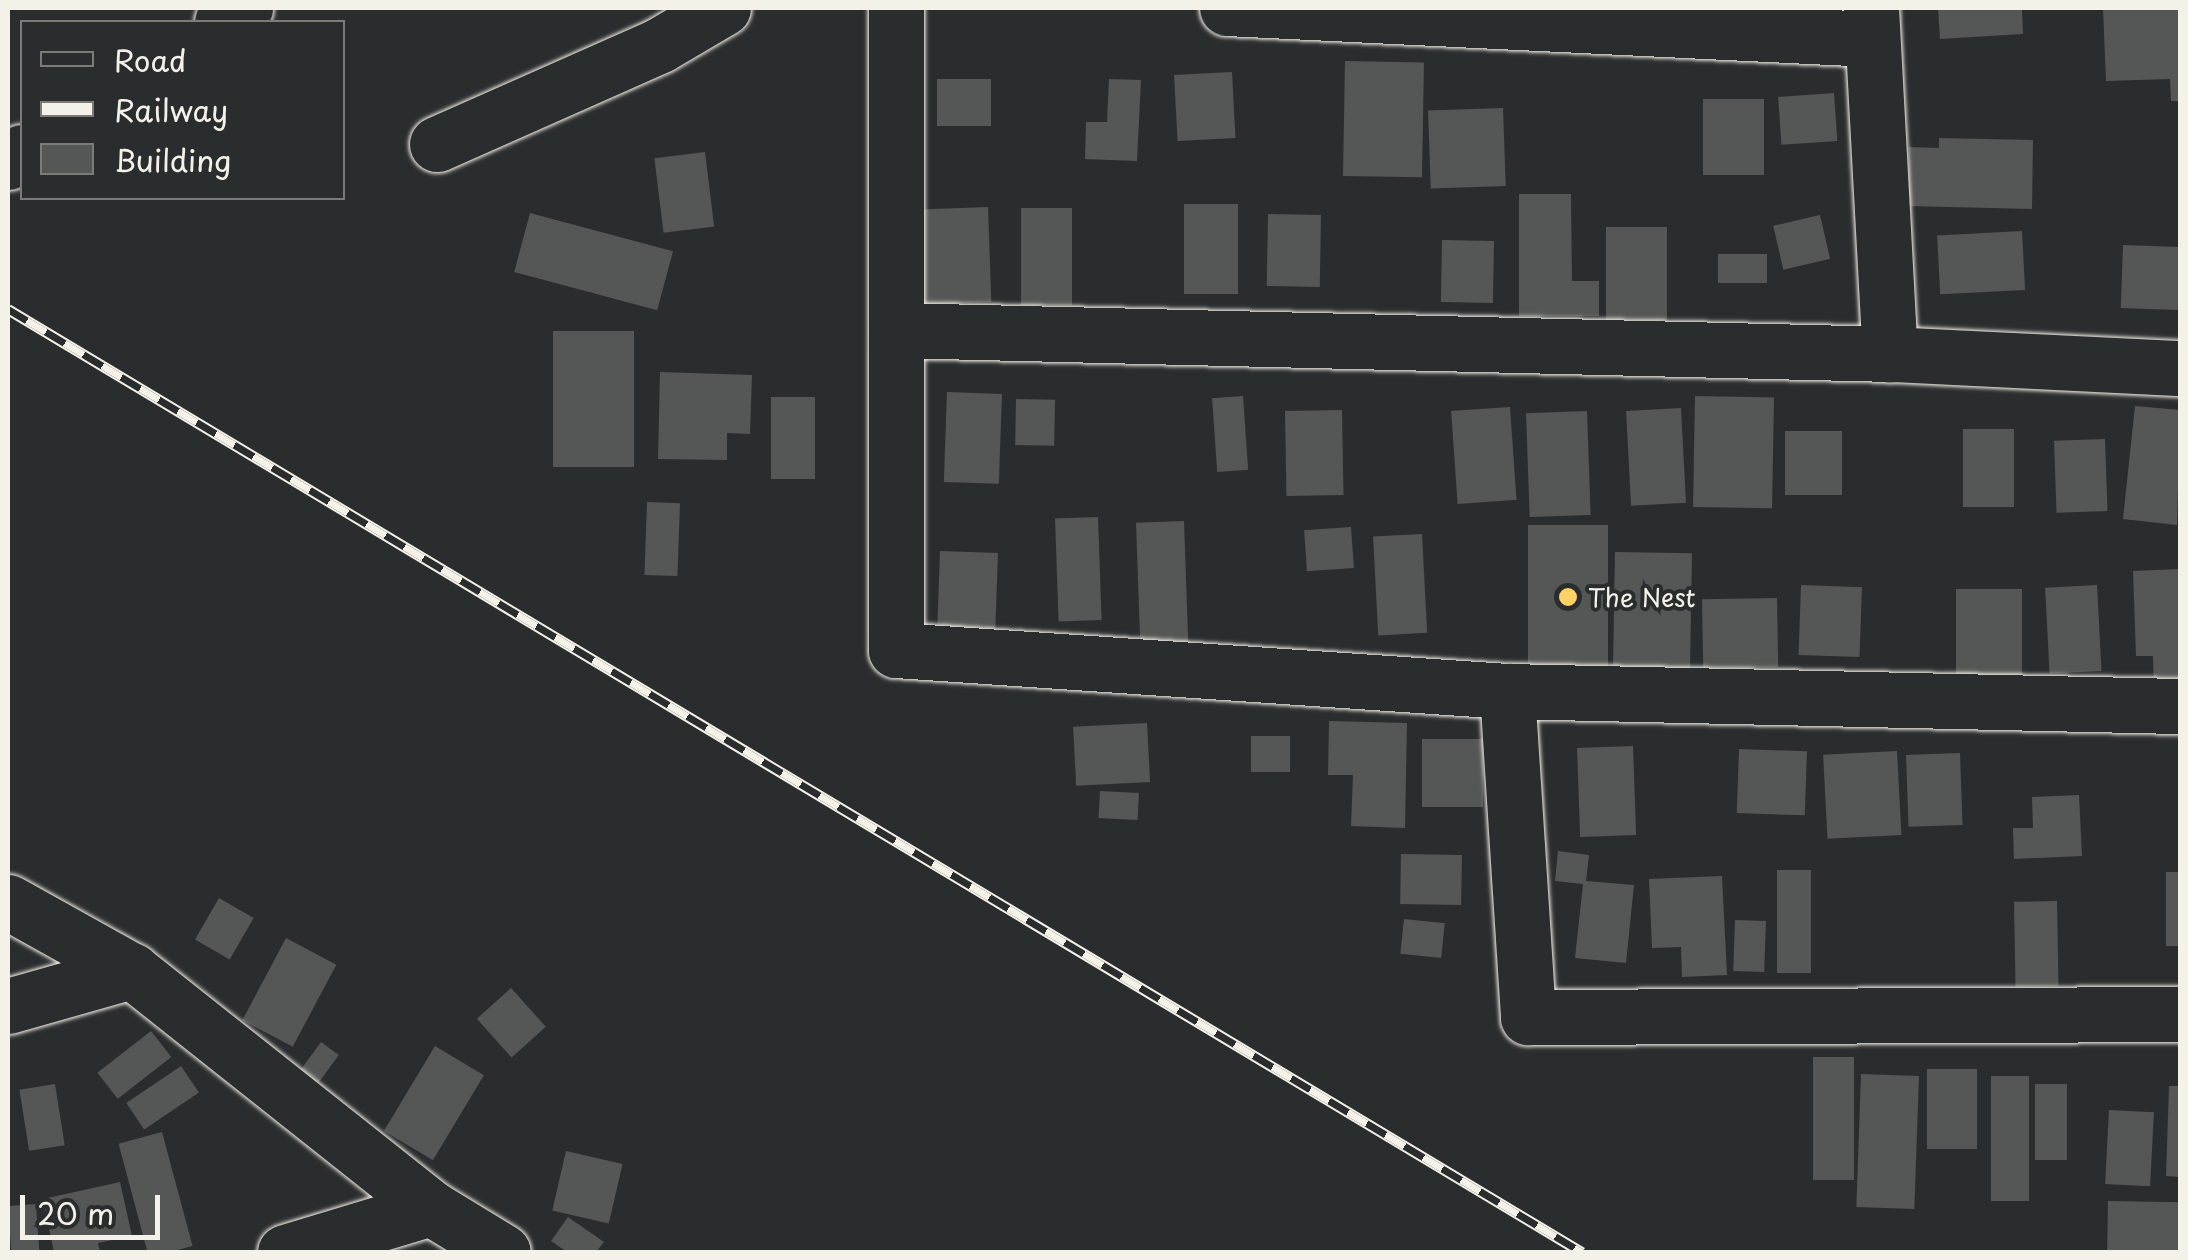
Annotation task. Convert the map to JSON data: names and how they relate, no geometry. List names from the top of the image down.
{
  "places": ["The Nest"],
  "legend": ["Road", "Railway", "Building"],
  "scale_bar": "20 m"
}
